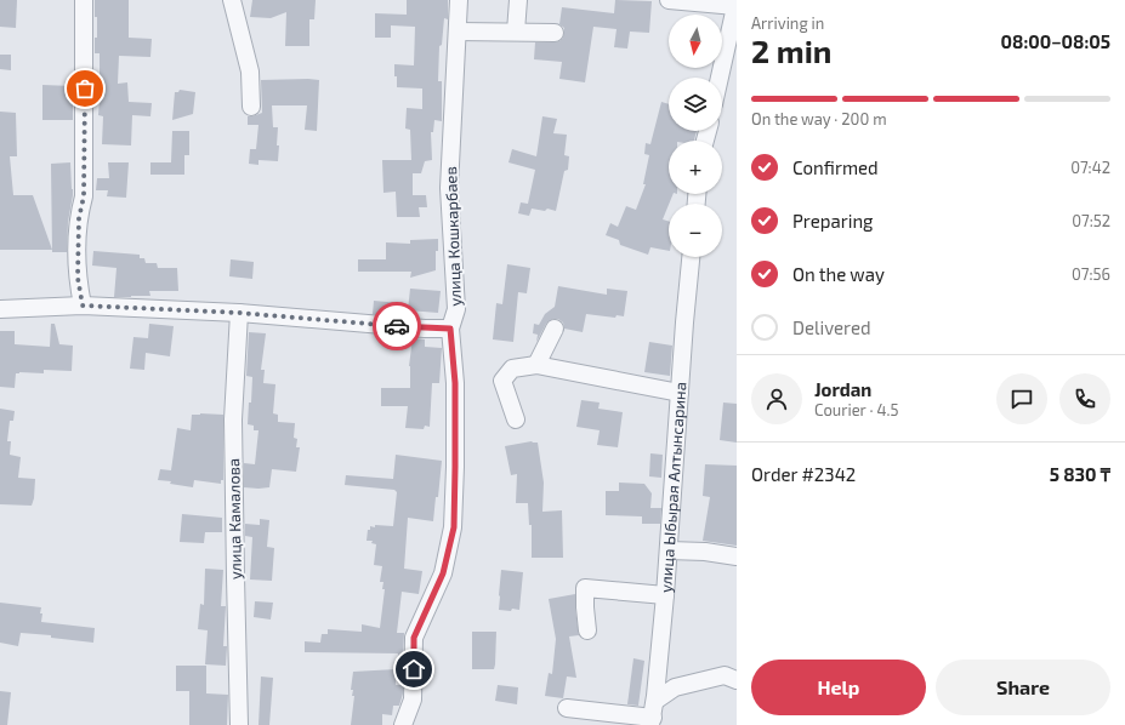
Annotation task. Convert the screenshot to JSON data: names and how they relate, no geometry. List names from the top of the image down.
{
  "streets": {
    "street": ["улица Кошкарбаев", "улица Ыбырая Алтынсарина", "улица Камалова"]
  },
  "north": "bottom",
  "page": {
    "heading": ["2 min", "Arriving in", "08:00–08:05"],
    "panel": [
      "Jordan",
      "Courier · 4.5",
      "Order #2342",
      "5 830 ₸"
    ],
    "map_buttons": ["+", "−"],
    "bar": "On the way · 200 m",
    "list": [
      ["Confirmed", "07:42"],
      ["Preparing", "07:52"],
      ["On the way", "07:56"],
      "Delivered"
    ],
    "buttons": ["Help", "Share"]
  }
}
